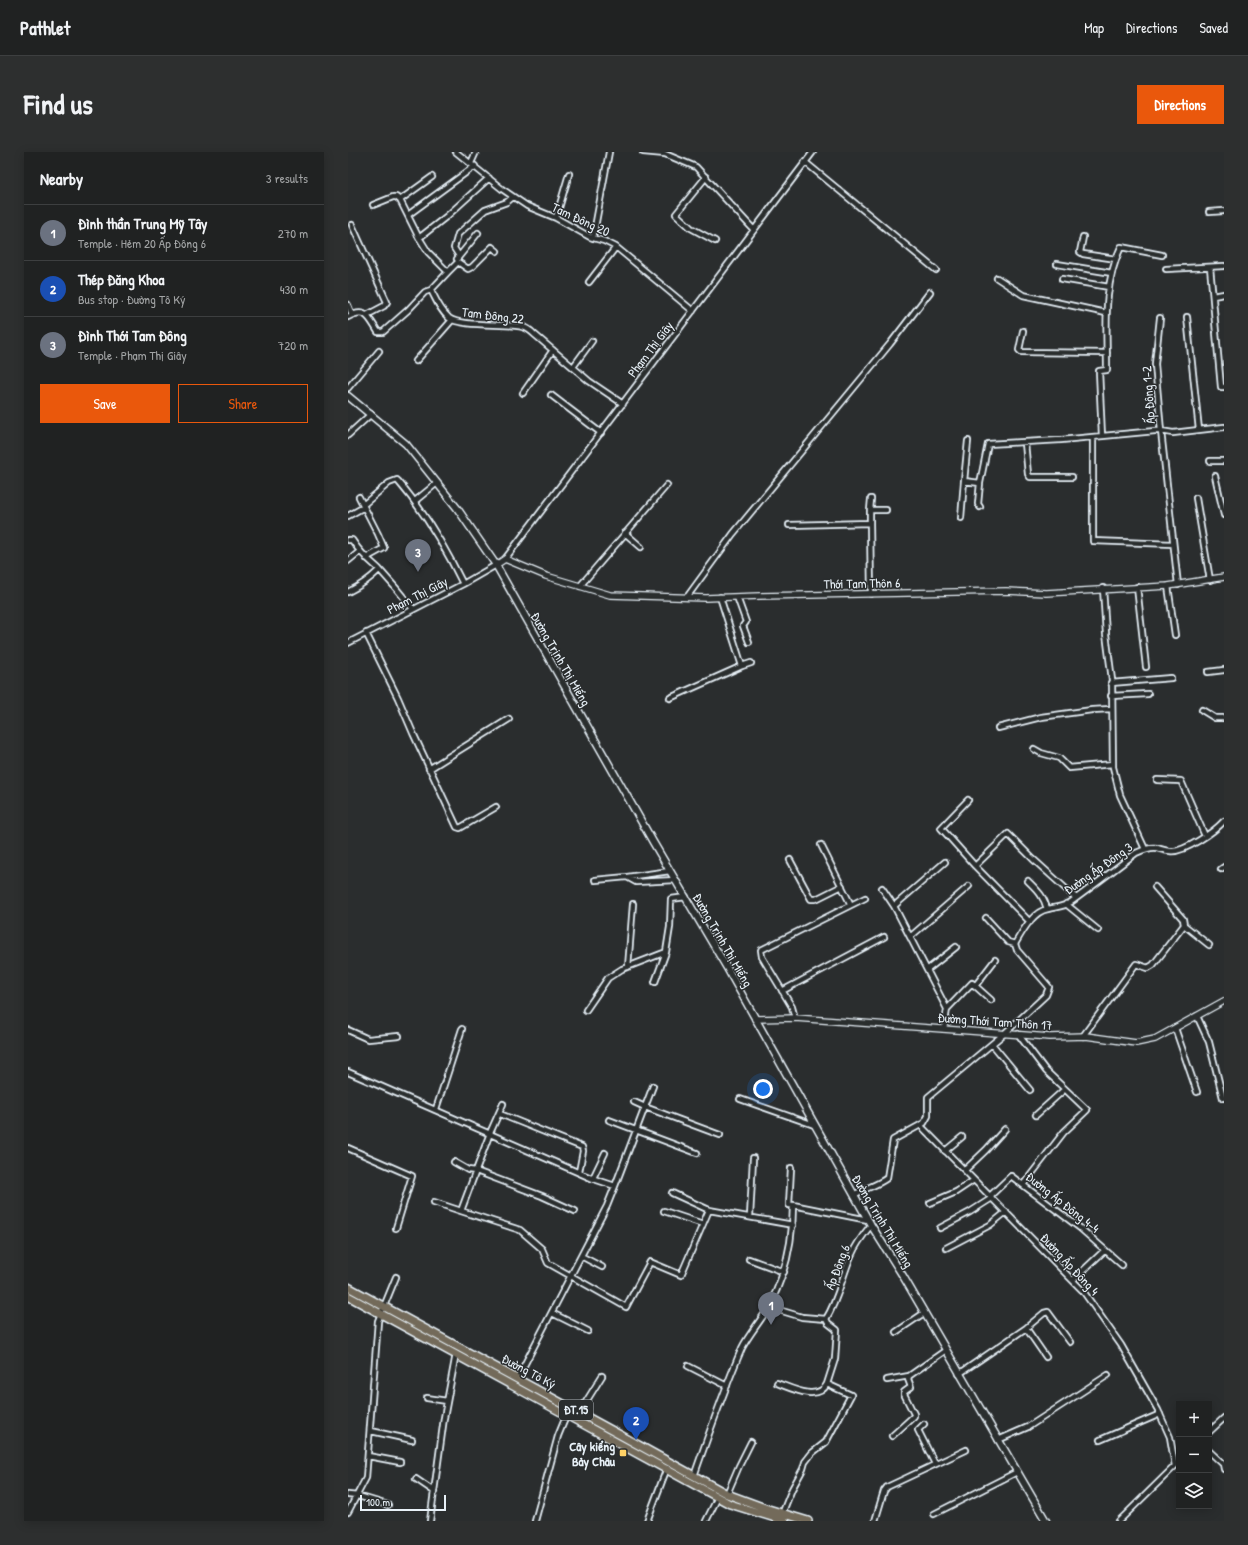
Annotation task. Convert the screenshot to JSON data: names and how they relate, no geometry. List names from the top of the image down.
{
  "streets": {
    "main road": ["Đường Trịnh Thị Miếng", "Đường Tô Ký", "ĐT.15"],
    "street": [
      "Tam Đông 20",
      "Tam Đông 22",
      "Phạm Thị Giây",
      "Ấp Đông 1-2",
      "Thới Tam Thôn 6",
      "Đường Ấp Đông 3",
      "Đường Thới Tam Thôn 17",
      "Đường Ấp Đông 4-4",
      "Đường Ấp Đông 4",
      "Ấp Đông 6"
    ]
  },
  "crossings": [
    ["Tam Đông 20", "Phạm Thị Giây"],
    ["Tam Đông 22", "Phạm Thị Giây"],
    ["Phạm Thị Giây", "Thới Tam Thôn 6"],
    ["Phạm Thị Giây", "Đường Trịnh Thị Miếng"],
    ["Đường Trịnh Thị Miếng", "Đường Thới Tam Thôn 17"],
    ["Đường Trịnh Thị Miếng", "Ấp Đông 6"],
    ["Đường Ấp Đông 4-4", "Đường Ấp Đông 4"]
  ],
  "places": {
    "transit": ["Cây kiểng Bảy Châu"]
  },
  "scale_bar": "100 m",
  "page": {
    "header": "Pathlet",
    "nav": ["Map", "Directions", "Saved"],
    "title": "Find us",
    "buttons": [
      "Directions",
      ["Save", "Share"]
    ],
    "heading": ["Nearby", "3 results"],
    "list": [
      {
        "mark": "1",
        "name": "Đình thần Trung Mỹ Tây",
        "note": "Temple · Hẻm 20 Ấp Đông 6",
        "value": "270 m"
      },
      {
        "mark": "2",
        "name": "Thép Đăng Khoa",
        "note": "Bus stop · Đường Tô Ký",
        "value": "430 m"
      },
      {
        "mark": "3",
        "name": "Đình Thới Tam Đông",
        "note": "Temple · Phạm Thị Giây",
        "value": "720 m"
      }
    ],
    "pins": ["3", "1", "2"],
    "map_buttons": ["+", "−"],
    "scale": "100 m"
  }
}
